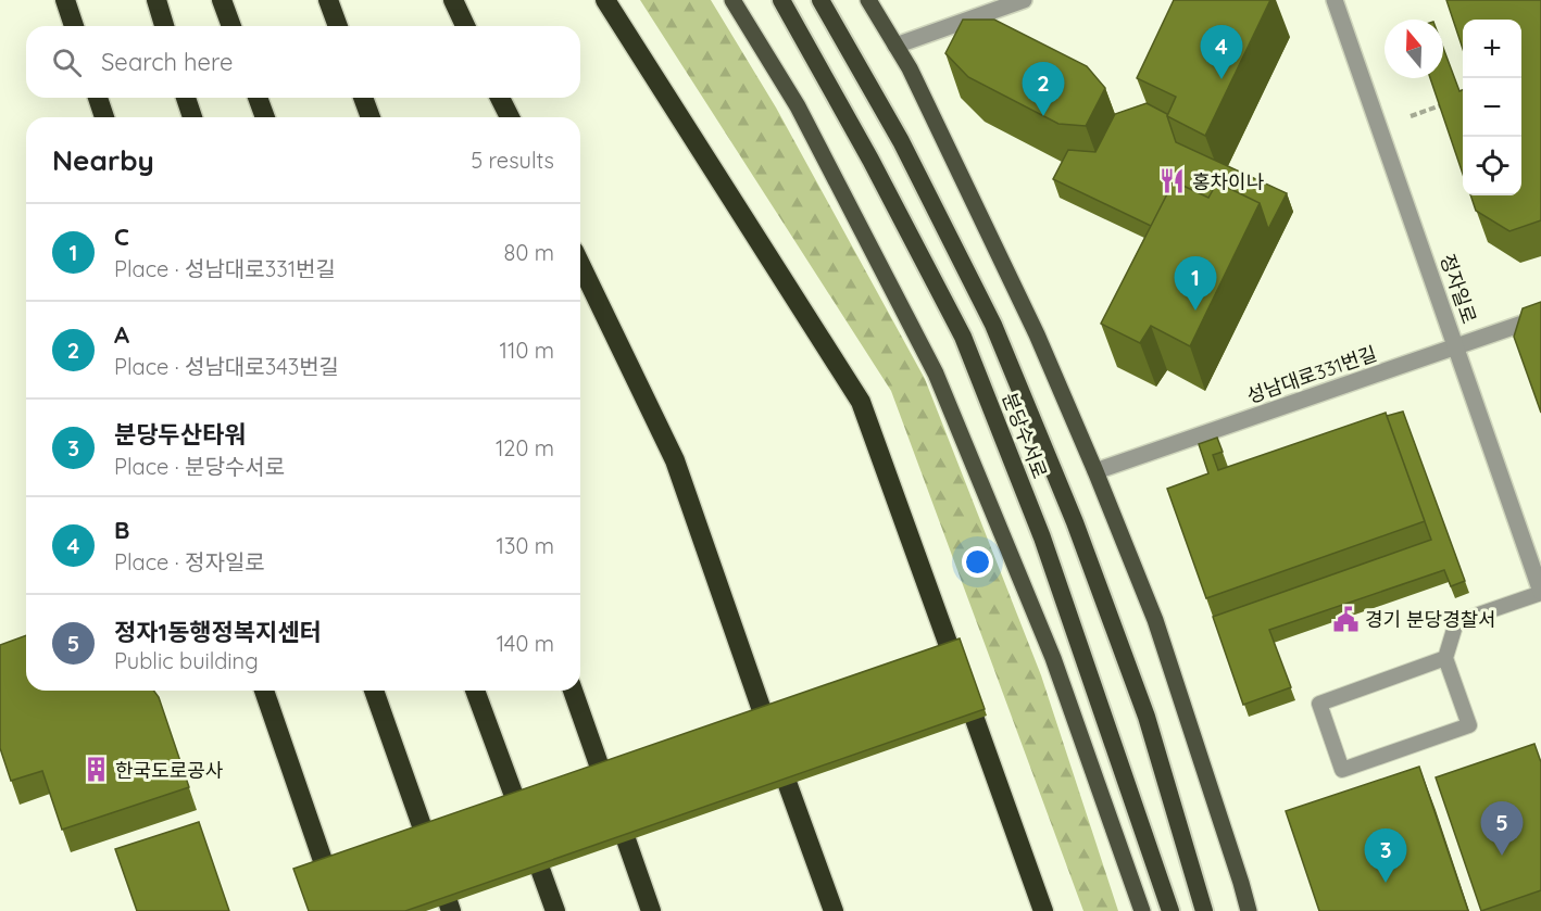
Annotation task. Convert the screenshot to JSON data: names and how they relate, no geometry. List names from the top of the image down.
{
  "streets": {
    "highway": ["분당수서로"],
    "street": ["정자일로", "성남대로331번길"]
  },
  "crossings": [
    ["정자일로", "성남대로331번길"]
  ],
  "places": {
    "restaurant": ["홍차이나"],
    "public building": ["경기 분당경찰서"],
    "building": ["한국도로공사"]
  },
  "north": "top",
  "page": {
    "map_buttons": ["+", "−"],
    "pins": [
      "4",
      "2",
      "1",
      "5",
      "3"
    ],
    "search": "Search here",
    "heading": ["Nearby", "5 results"],
    "list": [
      {
        "mark": "1",
        "name": "C",
        "note": "Place · 성남대로331번길",
        "value": "80 m"
      },
      {
        "mark": "2",
        "name": "A",
        "note": "Place · 성남대로343번길",
        "value": "110 m"
      },
      {
        "mark": "3",
        "name": "분당두산타워",
        "note": "Place · 분당수서로",
        "value": "120 m"
      },
      {
        "mark": "4",
        "name": "B",
        "note": "Place · 정자일로",
        "value": "130 m"
      },
      {
        "mark": "5",
        "name": "정자1동행정복지센터",
        "note": "Public building",
        "value": "140 m"
      }
    ]
  }
}
